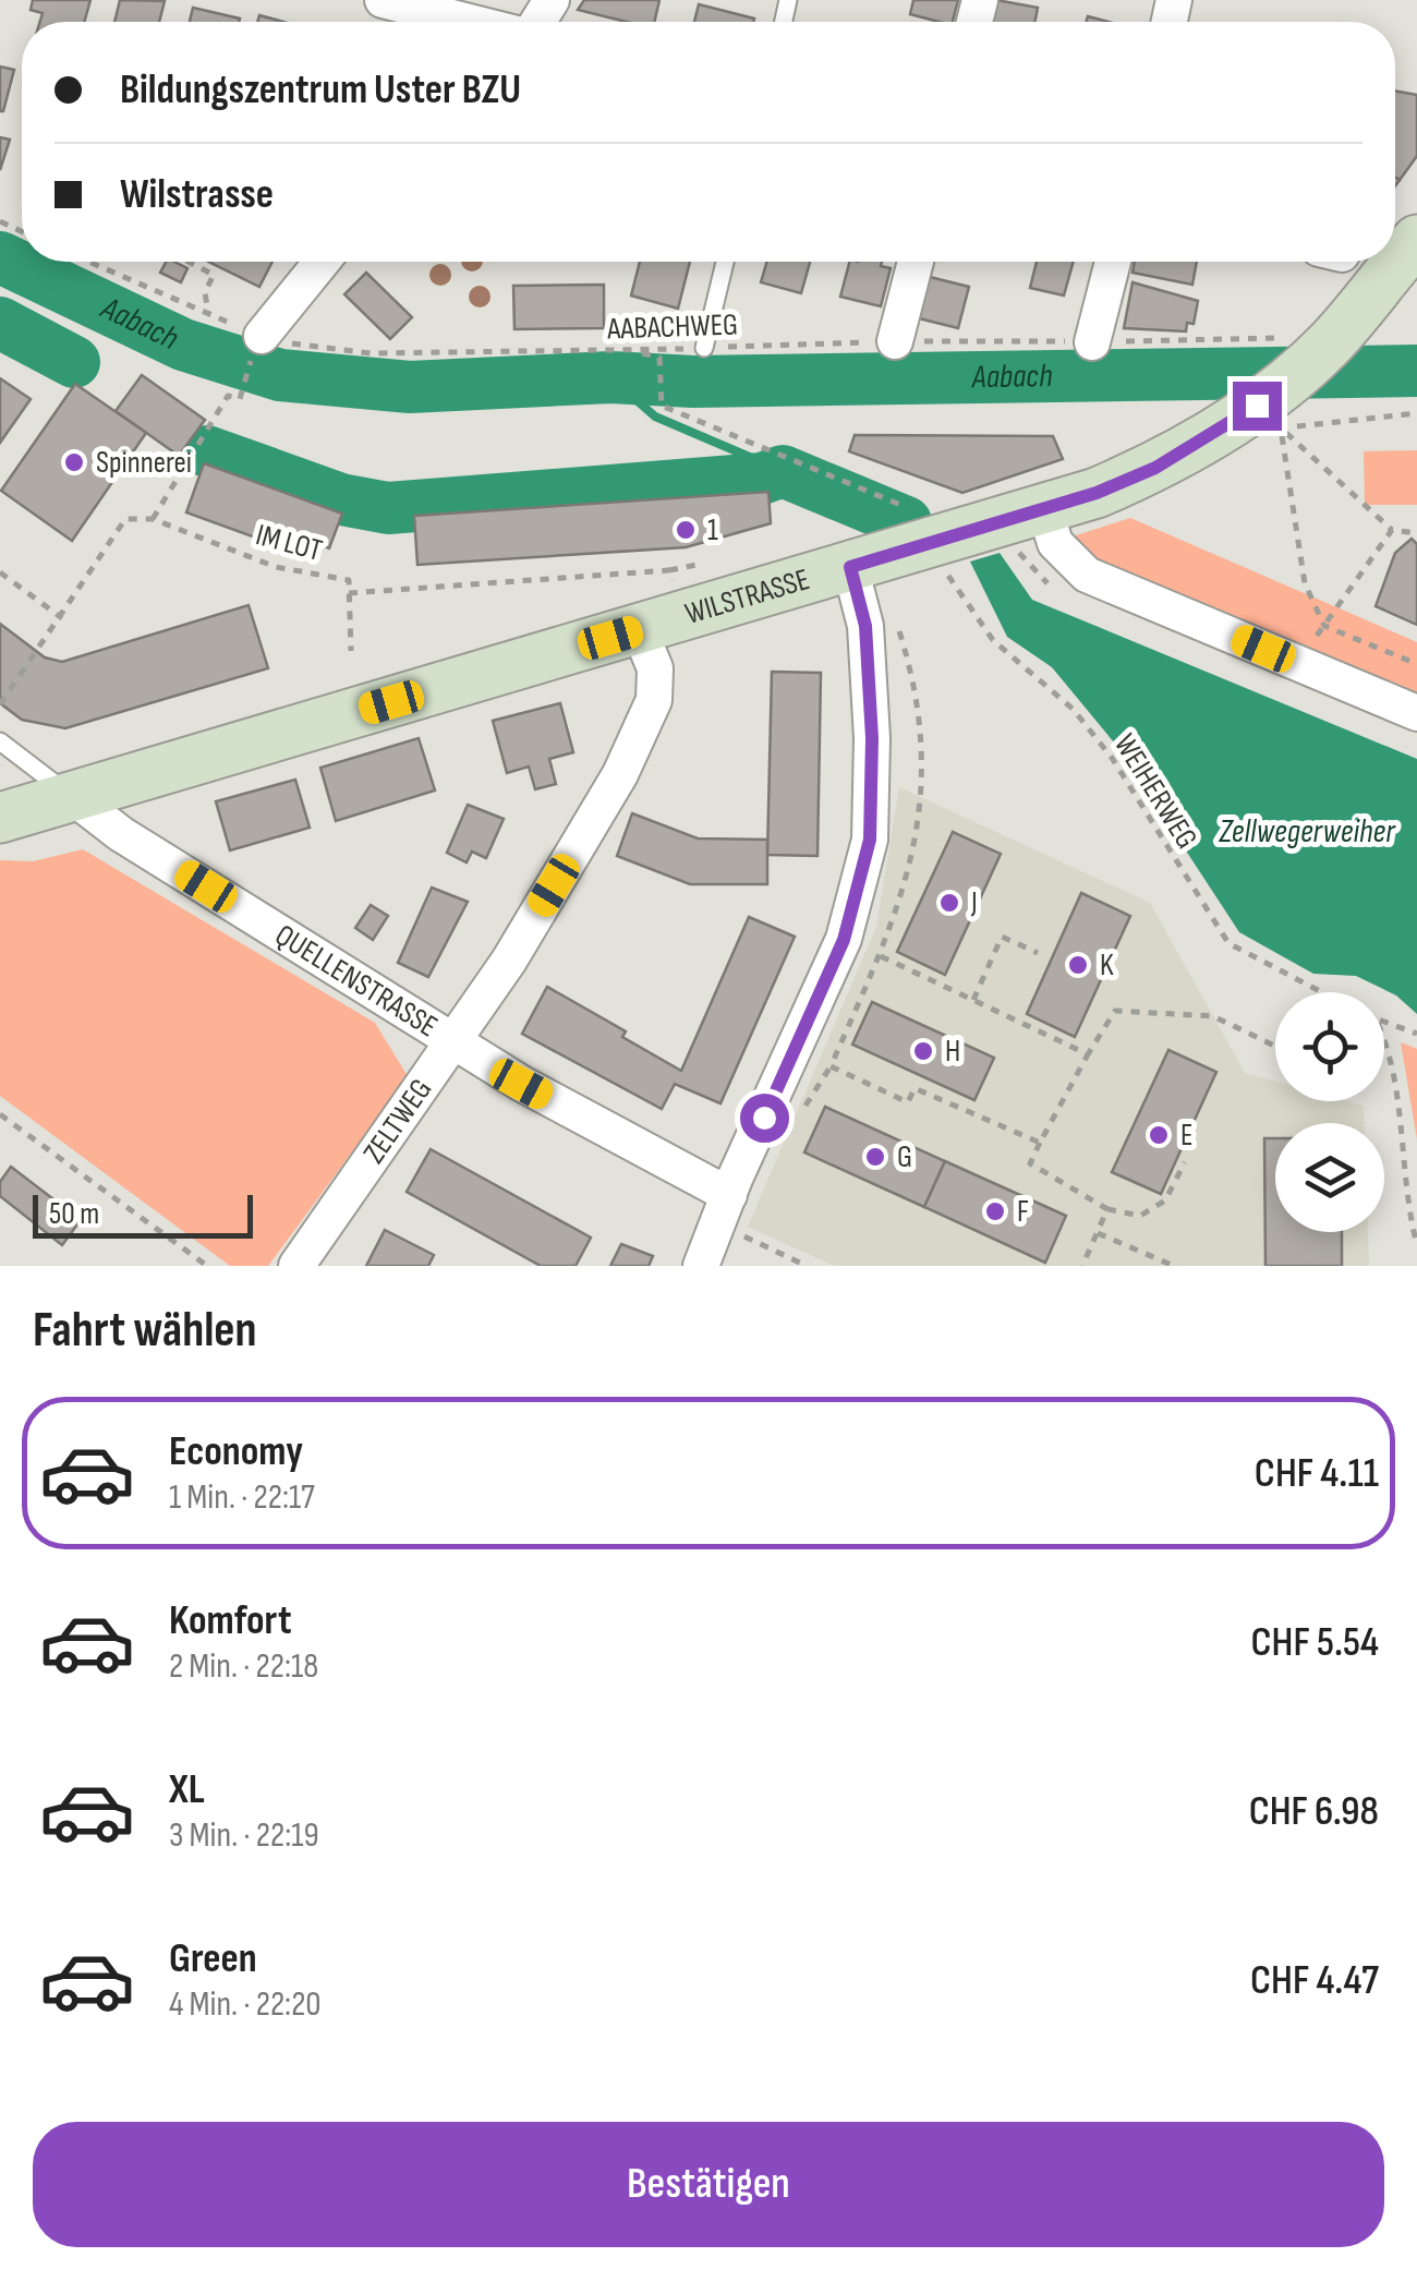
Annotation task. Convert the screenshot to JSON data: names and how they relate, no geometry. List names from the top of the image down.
{
  "streets": {
    "street": ["WILSTRASSE", "QUELLENSTRASSE", "ZELTWEG"],
    "path": ["AABACHWEG", "IM LOT", "WEIHERWEG"]
  },
  "crossings": [
    ["AABACHWEG", "WILSTRASSE"],
    ["WILSTRASSE", "QUELLENSTRASSE"],
    ["WILSTRASSE", "ZELTWEG"],
    ["QUELLENSTRASSE", "ZELTWEG"]
  ],
  "water": ["Aabach", "Zellwegerweiher"],
  "places": [
    "Spinnerei",
    "1",
    "J",
    "K",
    "H",
    "E",
    "G",
    "F"
  ],
  "scale_bar": "50 m",
  "page": {
    "banner": ["Bildungszentrum Uster BZU", "Wilstrasse"],
    "scale": "50 m",
    "heading": "Fahrt wählen",
    "list": [
      {
        "name": "Economy",
        "note": "1 Min. · 22:17",
        "value": "CHF 4.11"
      },
      {
        "name": "Komfort",
        "note": "2 Min. · 22:18",
        "value": "CHF 5.54"
      },
      {
        "name": "XL",
        "note": "3 Min. · 22:19",
        "value": "CHF 6.98"
      },
      {
        "name": "Green",
        "note": "4 Min. · 22:20",
        "value": "CHF 4.47"
      }
    ],
    "buttons": "Bestätigen"
  }
}
